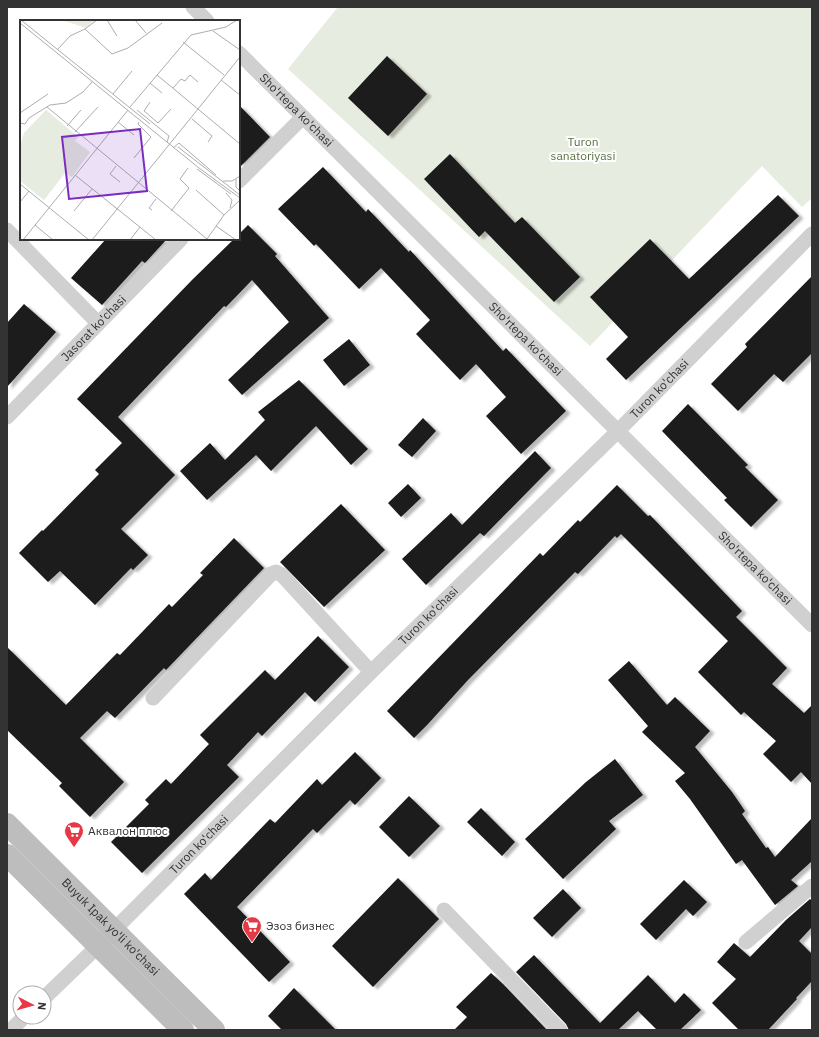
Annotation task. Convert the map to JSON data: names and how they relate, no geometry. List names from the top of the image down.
{
  "streets": {
    "main road": ["Buyuk Ipak yo'li ko'chasi"],
    "street": ["Sho'rtepa ko'chasi", "Jasorat ko'chasi", "Turon ko'chasi"]
  },
  "crossings": [
    ["Sho'rtepa ko'chasi", "Turon ko'chasi"],
    ["Turon ko'chasi", "Buyuk Ipak yo'li ko'chasi"]
  ],
  "parks": ["Turon sanatoriyasi"],
  "places": {
    "supermarket": ["Аквалон плюс", "Эзоз бизнес"]
  },
  "north": "right"
}
